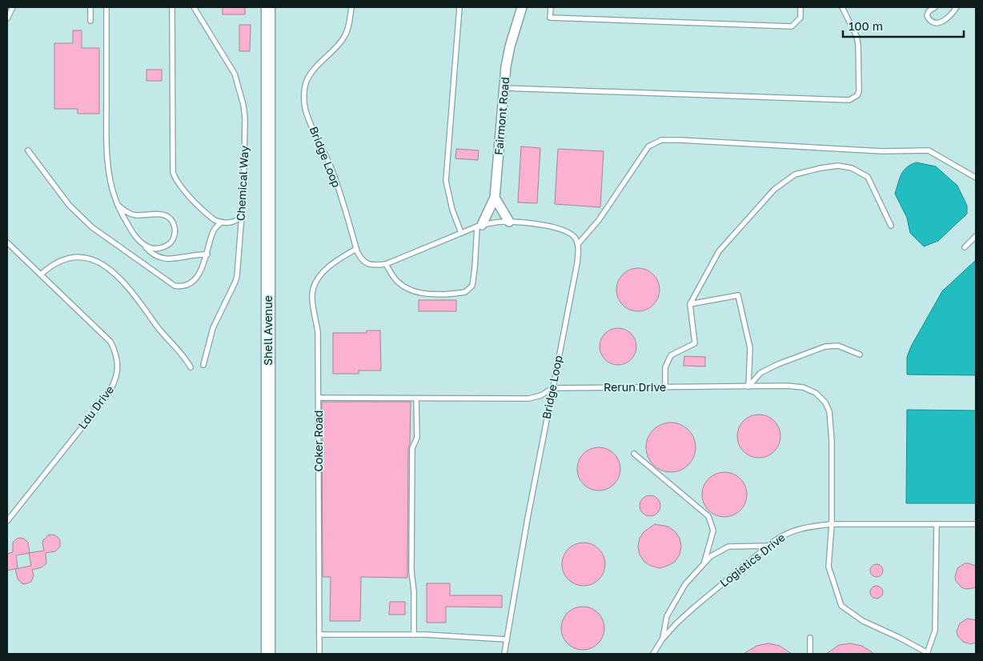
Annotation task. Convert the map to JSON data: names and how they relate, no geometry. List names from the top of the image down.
{
  "streets": {
    "street": ["Fairmont Road", "Shell Avenue"],
    "lane": [
      "Bridge Loop",
      "Chemical Way",
      "Rerun Drive",
      "Ldu Drive",
      "Coker Road",
      "Logistics Drive"
    ]
  },
  "crossings": [
    ["Fairmont Road", "Bridge Loop"],
    ["Bridge Loop", "Rerun Drive"],
    ["Bridge Loop", "Coker Road"],
    ["Rerun Drive", "Coker Road"],
    ["Rerun Drive", "Logistics Drive"]
  ],
  "scale_bar": "100 m"
}
